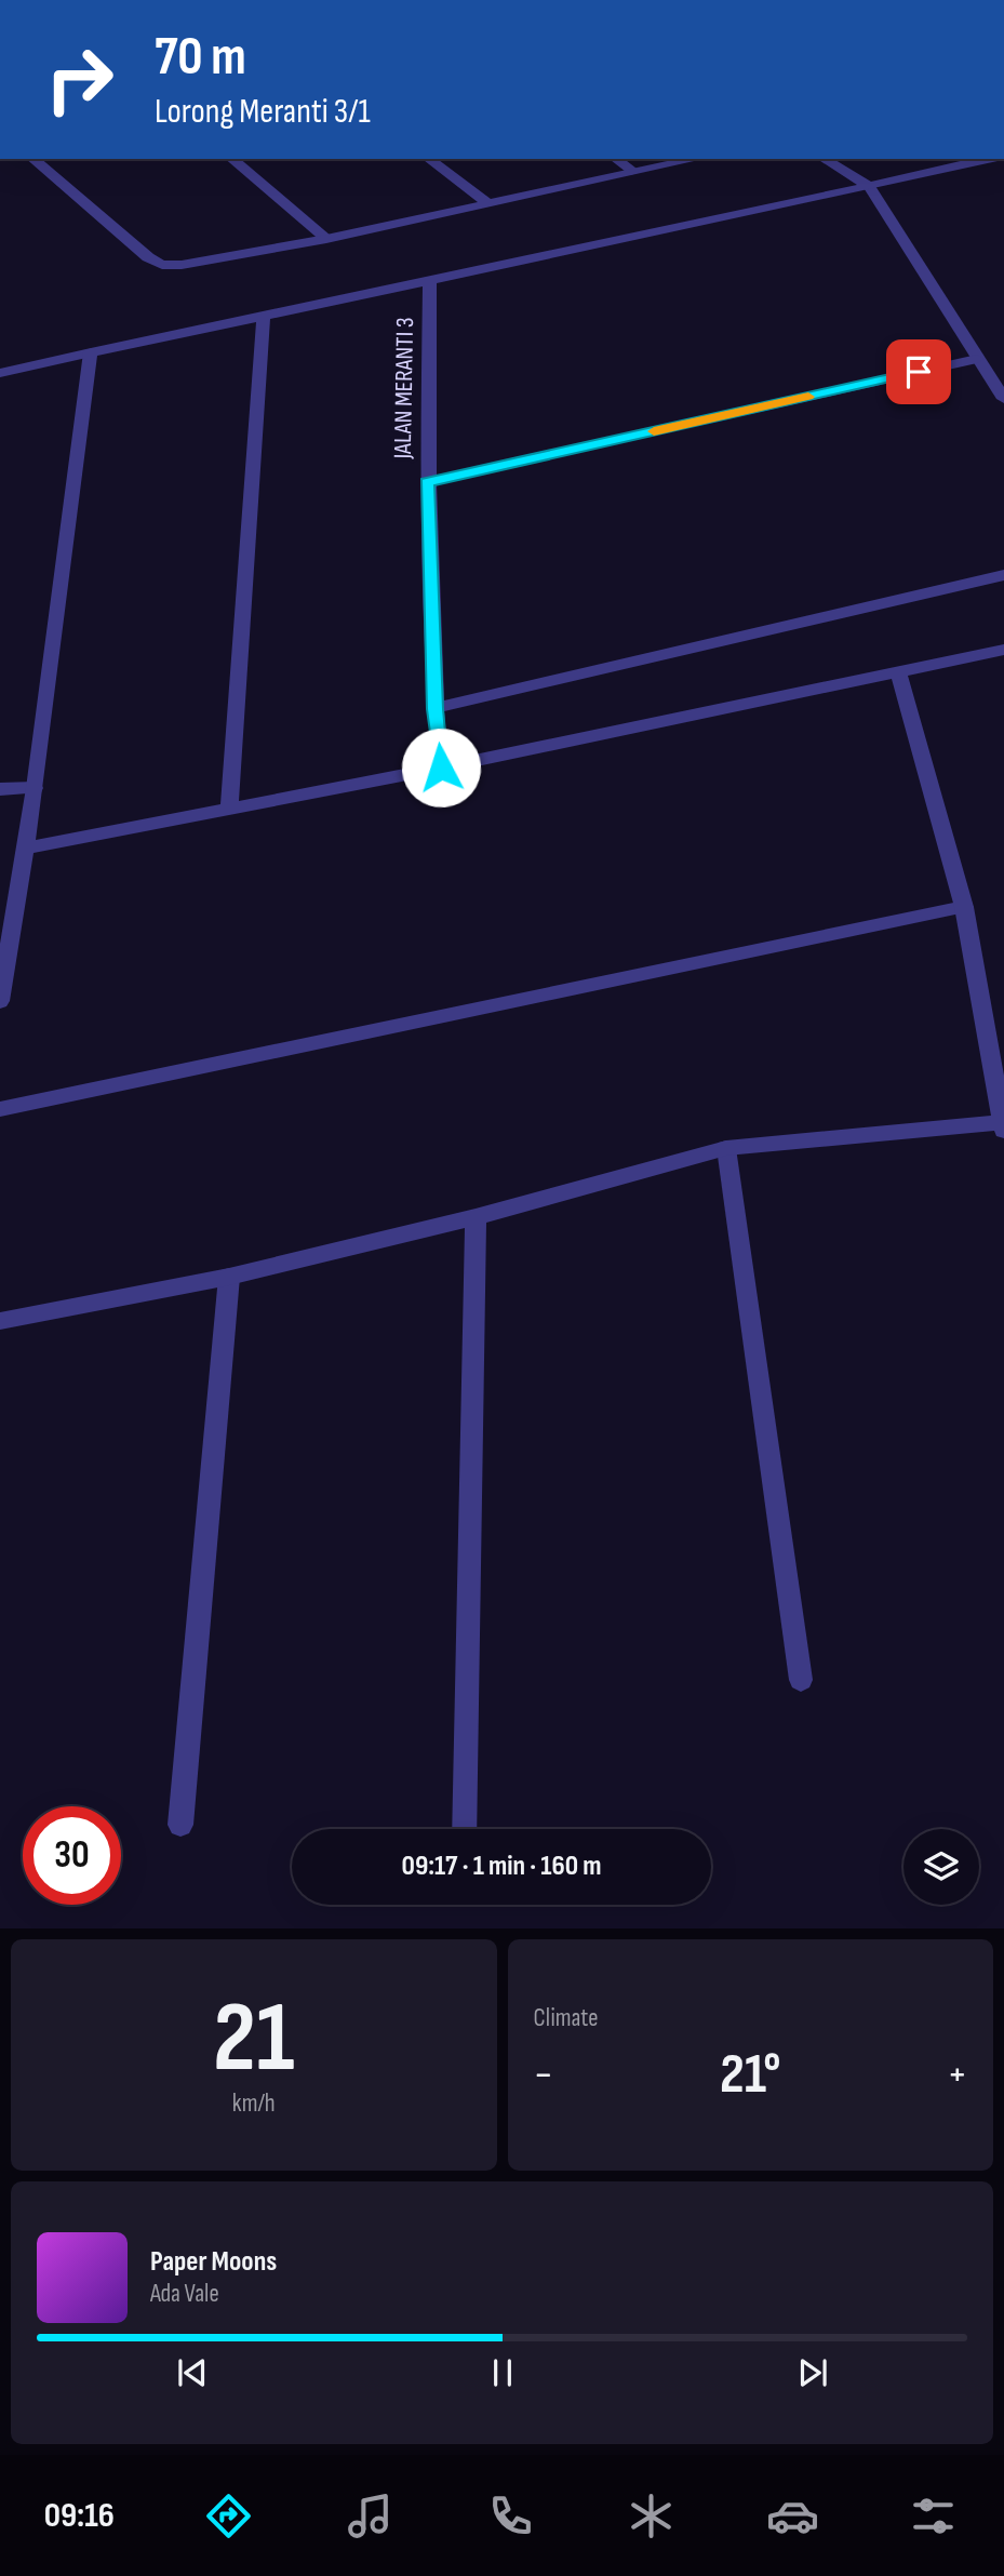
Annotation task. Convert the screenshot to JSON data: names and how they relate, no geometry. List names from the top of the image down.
{
  "streets": {
    "street": ["JALAN MERANTI 3"]
  },
  "page": {
    "turn": ["70 m", "Lorong Meranti 3/1"],
    "limit": "30",
    "trip": "09:17 · 1 min · 160 m",
    "tile": [
      ["21", "km/h"],
      "Climate"
    ],
    "heat": ["−", "21°", "+"],
    "song": ["Paper Moons", "Ada Vale"],
    "tabs": "09:16"
  }
}
